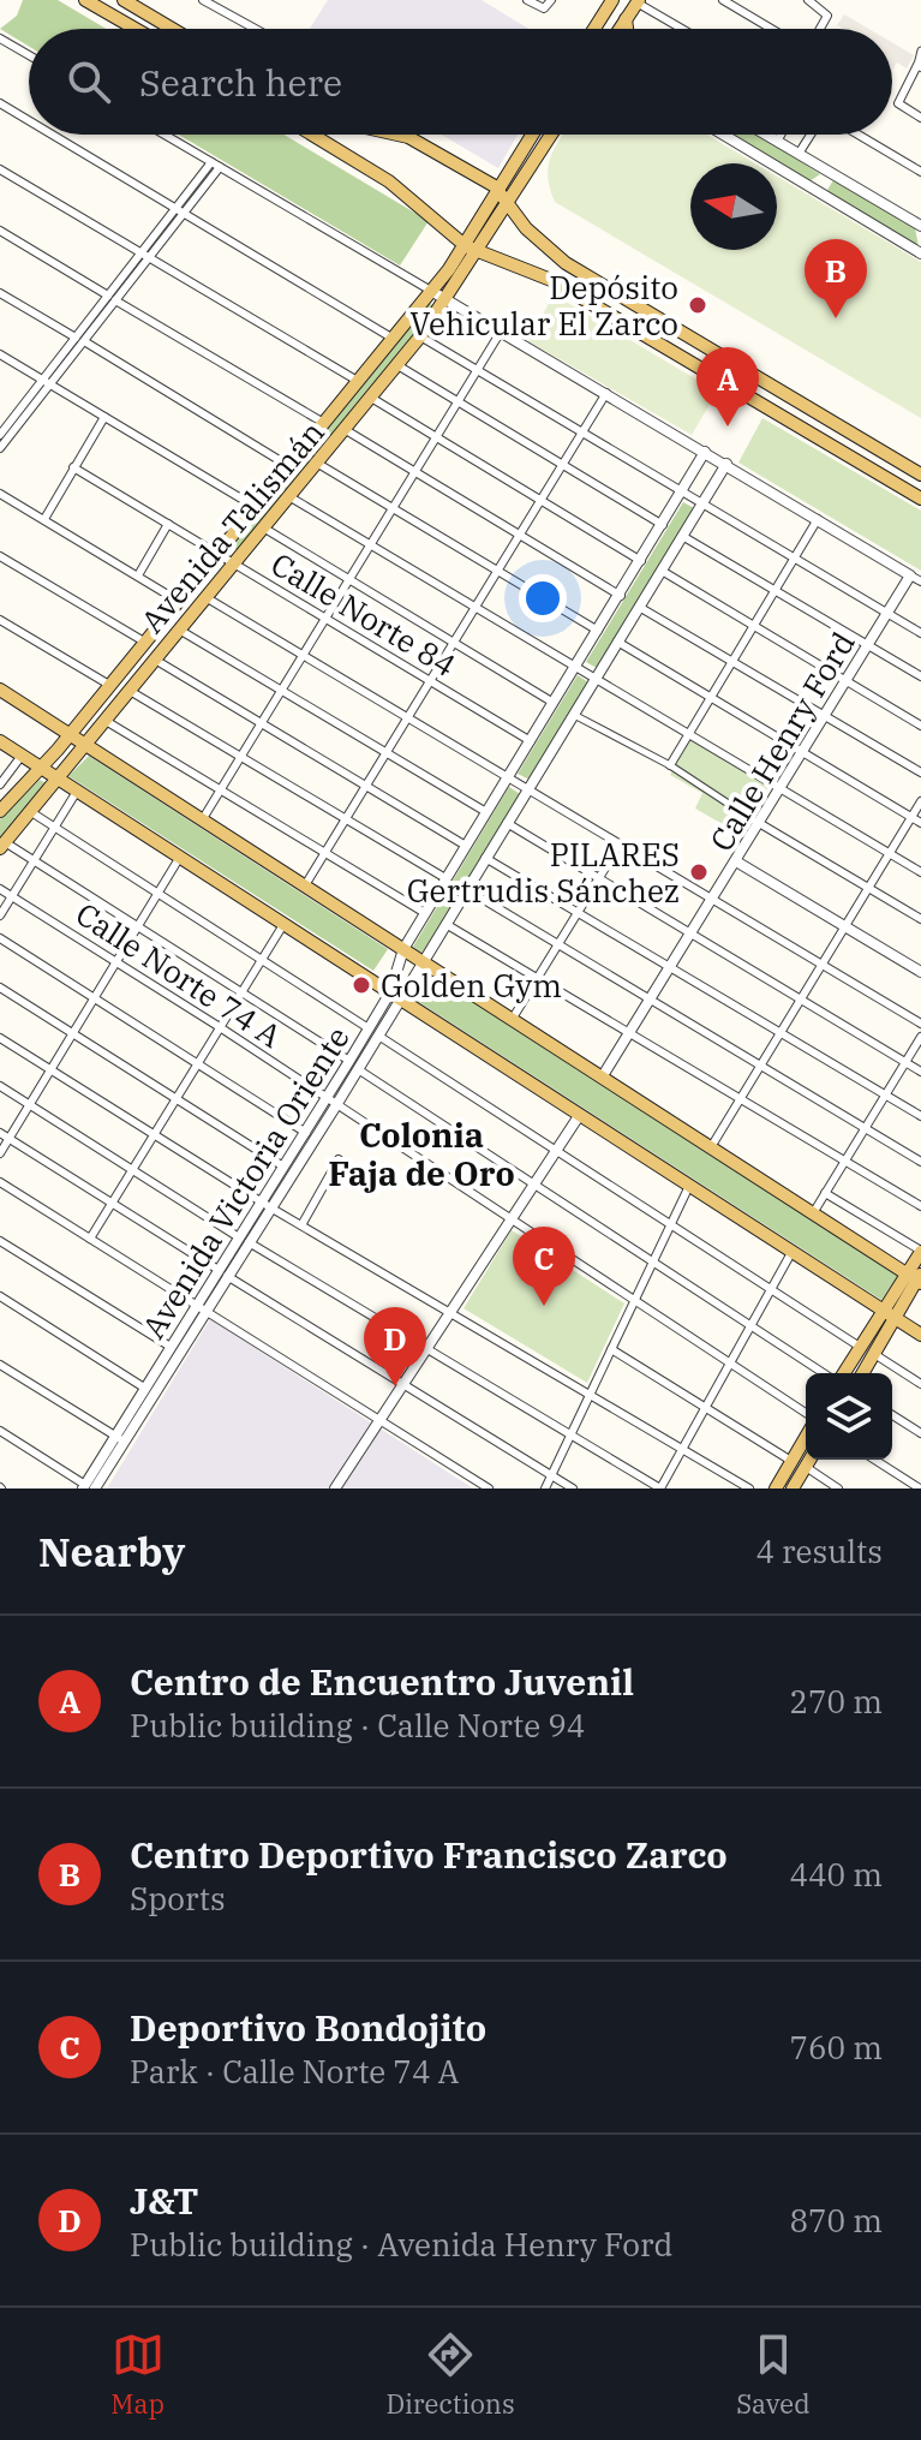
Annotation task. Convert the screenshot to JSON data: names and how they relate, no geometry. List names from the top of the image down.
{
  "streets": {
    "main road": ["Avenida Talismán"],
    "street": [
      "Calle Norte 84",
      "Calle Henry Ford",
      "Calle Norte 74 A",
      "Avenida Victoria Oriente"
    ]
  },
  "crossings": [
    ["Avenida Talismán", "Calle Norte 84"],
    ["Calle Norte 84", "Avenida Victoria Oriente"],
    ["Calle Norte 74 A", "Avenida Victoria Oriente"]
  ],
  "districts": ["Colonia Faja de Oro"],
  "places": ["Depósito Vehicular El Zarco", "PILARES Gertrudis Sánchez", "Golden Gym"],
  "north": "left",
  "page": {
    "search": "Search here",
    "pins": [
      "B",
      "A",
      "C",
      "D"
    ],
    "heading": ["Nearby", "4 results"],
    "list": [
      {
        "mark": "A",
        "name": "Centro de Encuentro Juvenil",
        "note": "Public building · Calle Norte 94",
        "value": "270 m"
      },
      {
        "mark": "B",
        "name": "Centro Deportivo Francisco Zarco",
        "note": "Sports",
        "value": "440 m"
      },
      {
        "mark": "C",
        "name": "Deportivo Bondojito",
        "note": "Park · Calle Norte 74 A",
        "value": "760 m"
      },
      {
        "mark": "D",
        "name": "J&T",
        "note": "Public building · Avenida Henry Ford",
        "value": "870 m"
      }
    ],
    "nav": ["Map", "Directions", "Saved"]
  }
}
